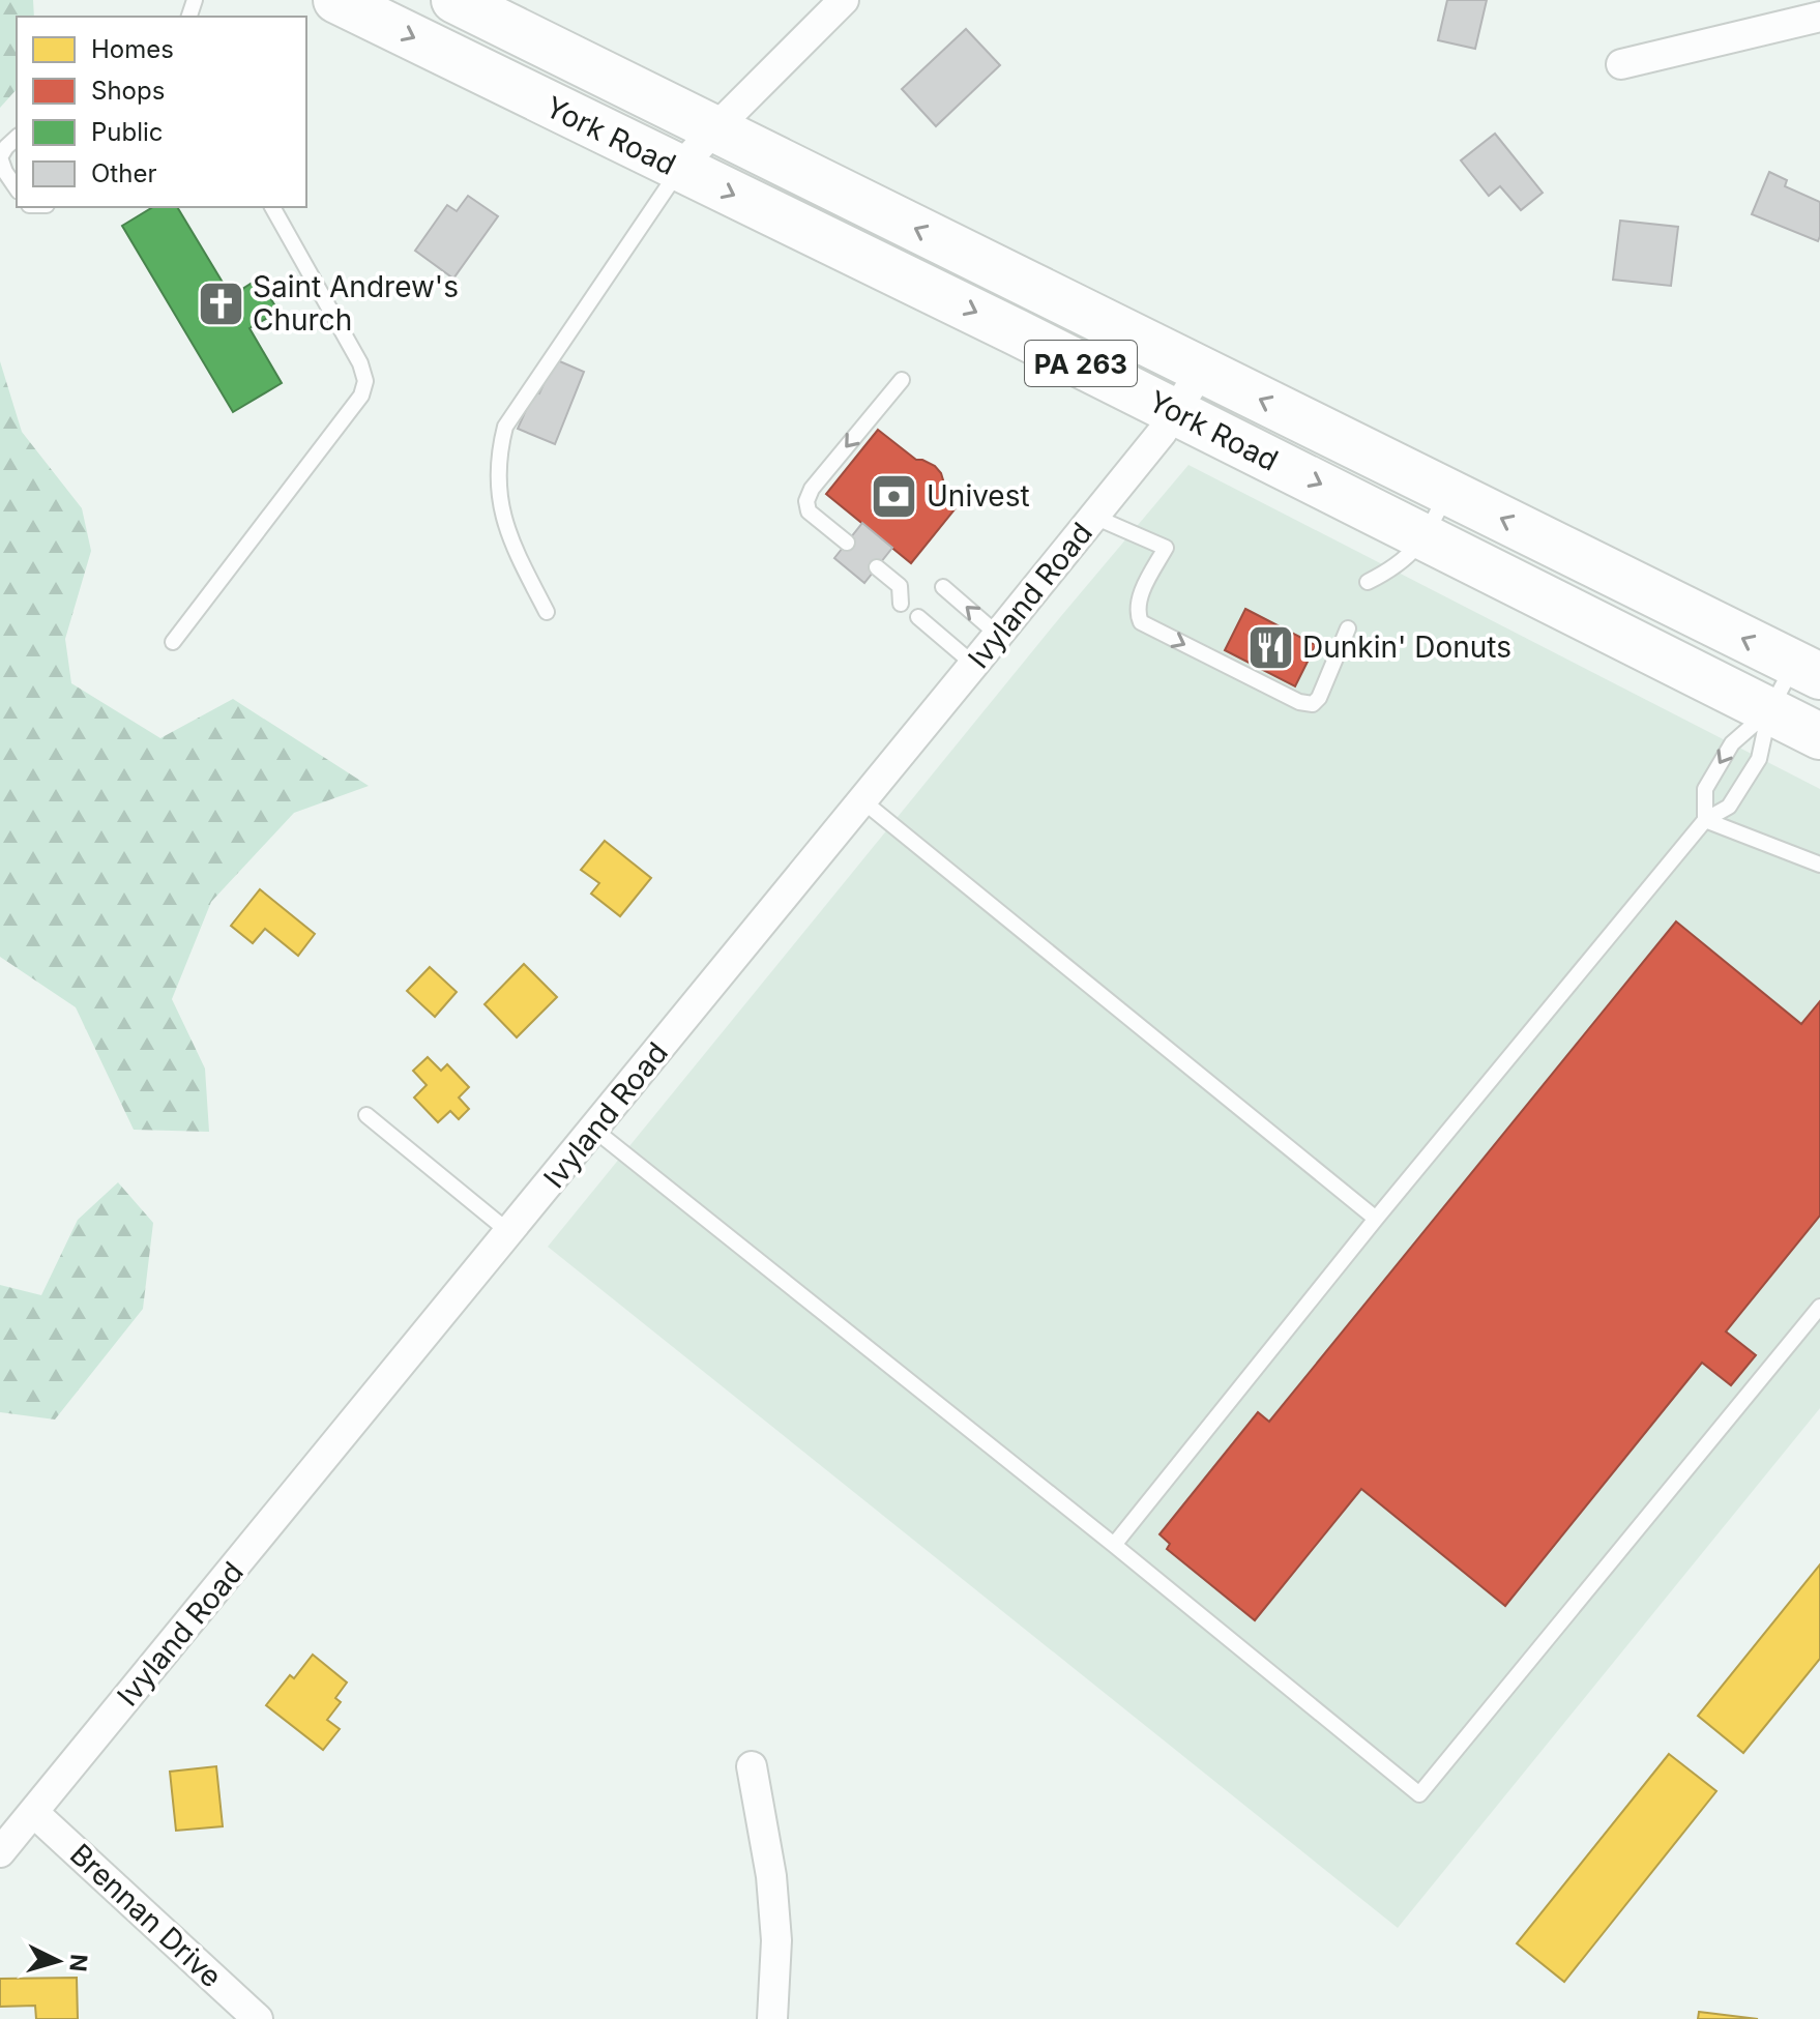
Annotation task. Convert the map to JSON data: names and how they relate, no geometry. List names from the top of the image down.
{
  "streets": {
    "highway": ["York Road", "PA 263"],
    "street": ["Ivyland Road", "Brennan Drive"]
  },
  "crossings": [
    ["York Road", "Ivyland Road"],
    ["Ivyland Road", "Brennan Drive"]
  ],
  "places": {
    "church": ["Saint Andrew's Church"],
    "bank": ["Univest"],
    "restaurant": ["Dunkin' Donuts"]
  },
  "legend": [
    "Homes",
    "Shops",
    "Public",
    "Other"
  ],
  "north": "right"
}
